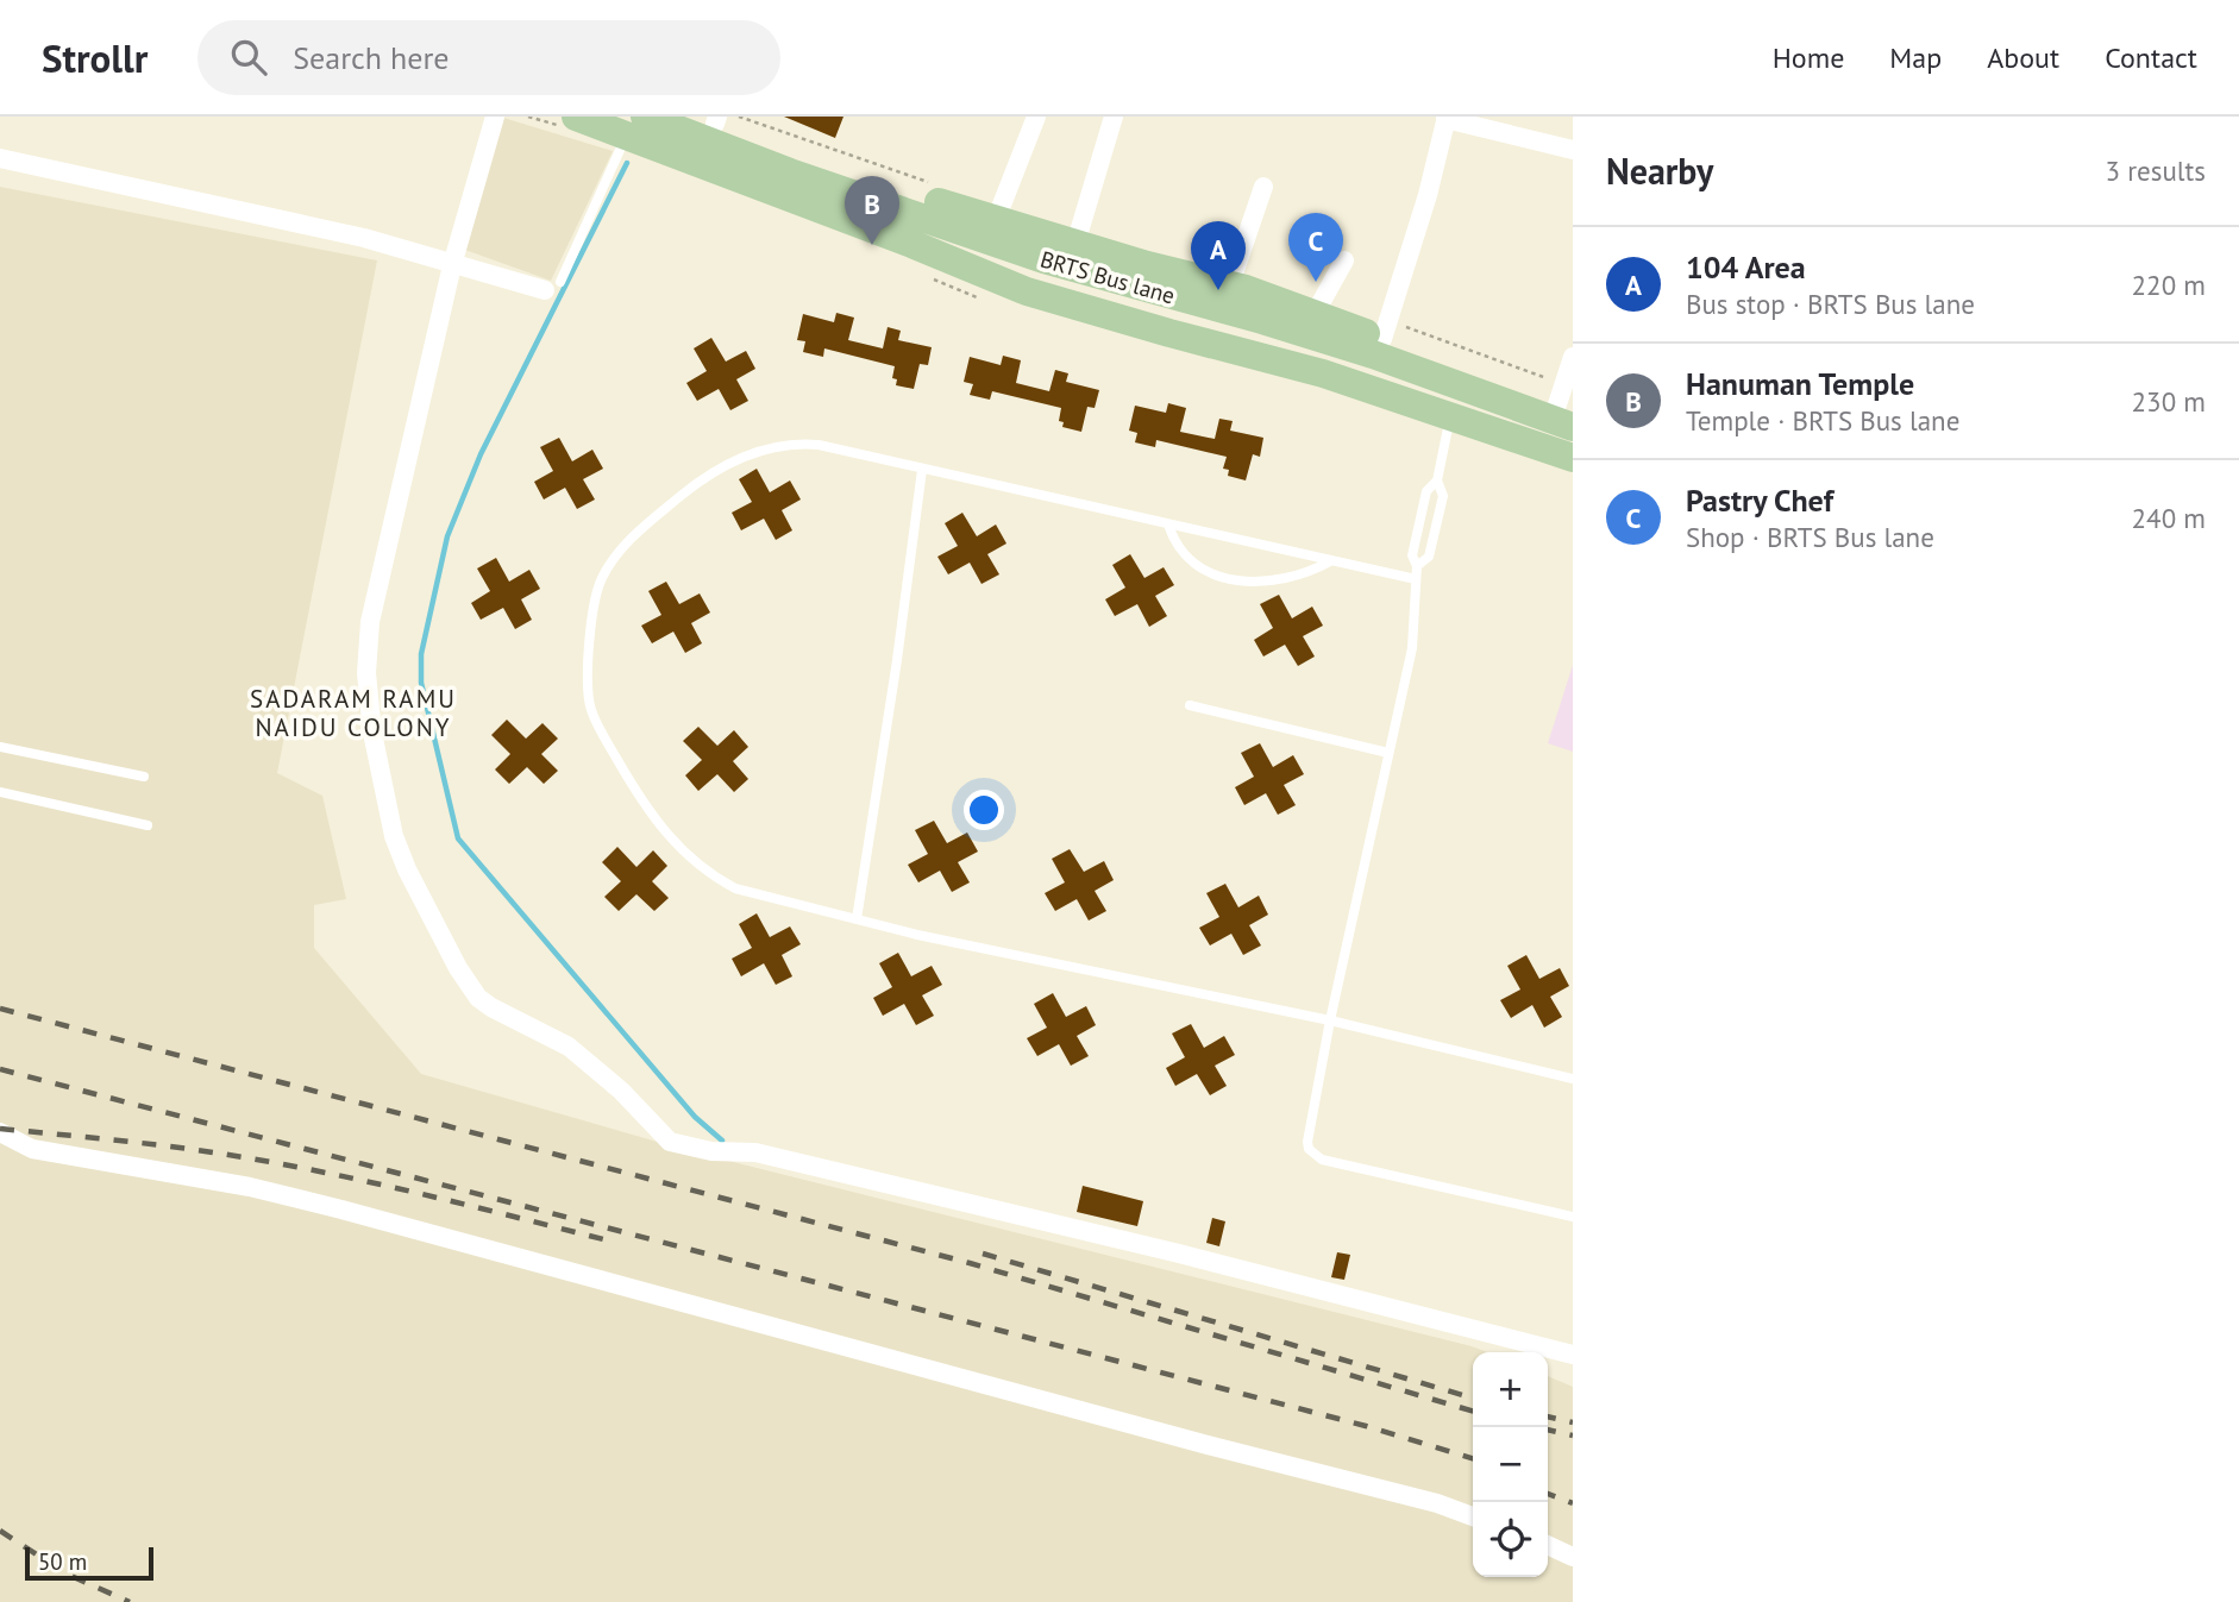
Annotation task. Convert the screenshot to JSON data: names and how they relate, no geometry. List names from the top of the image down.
{
  "streets": {
    "main road": ["BRTS Bus lane"]
  },
  "districts": ["SADARAM RAMU NAIDU COLONY"],
  "scale_bar": "50 m",
  "page": {
    "header": "Strollr",
    "search": "Search here",
    "nav": [
      "Home",
      "Map",
      "About",
      "Contact"
    ],
    "heading": ["Nearby", "3 results"],
    "pins": ["B", "C", "A"],
    "list": [
      {
        "mark": "A",
        "name": "104 Area",
        "note": "Bus stop · BRTS Bus lane",
        "value": "220 m"
      },
      {
        "mark": "B",
        "name": "Hanuman Temple",
        "note": "Temple · BRTS Bus lane",
        "value": "230 m"
      },
      {
        "mark": "C",
        "name": "Pastry Chef",
        "note": "Shop · BRTS Bus lane",
        "value": "240 m"
      }
    ],
    "map_buttons": ["+", "−"],
    "scale": "50 m"
  }
}
